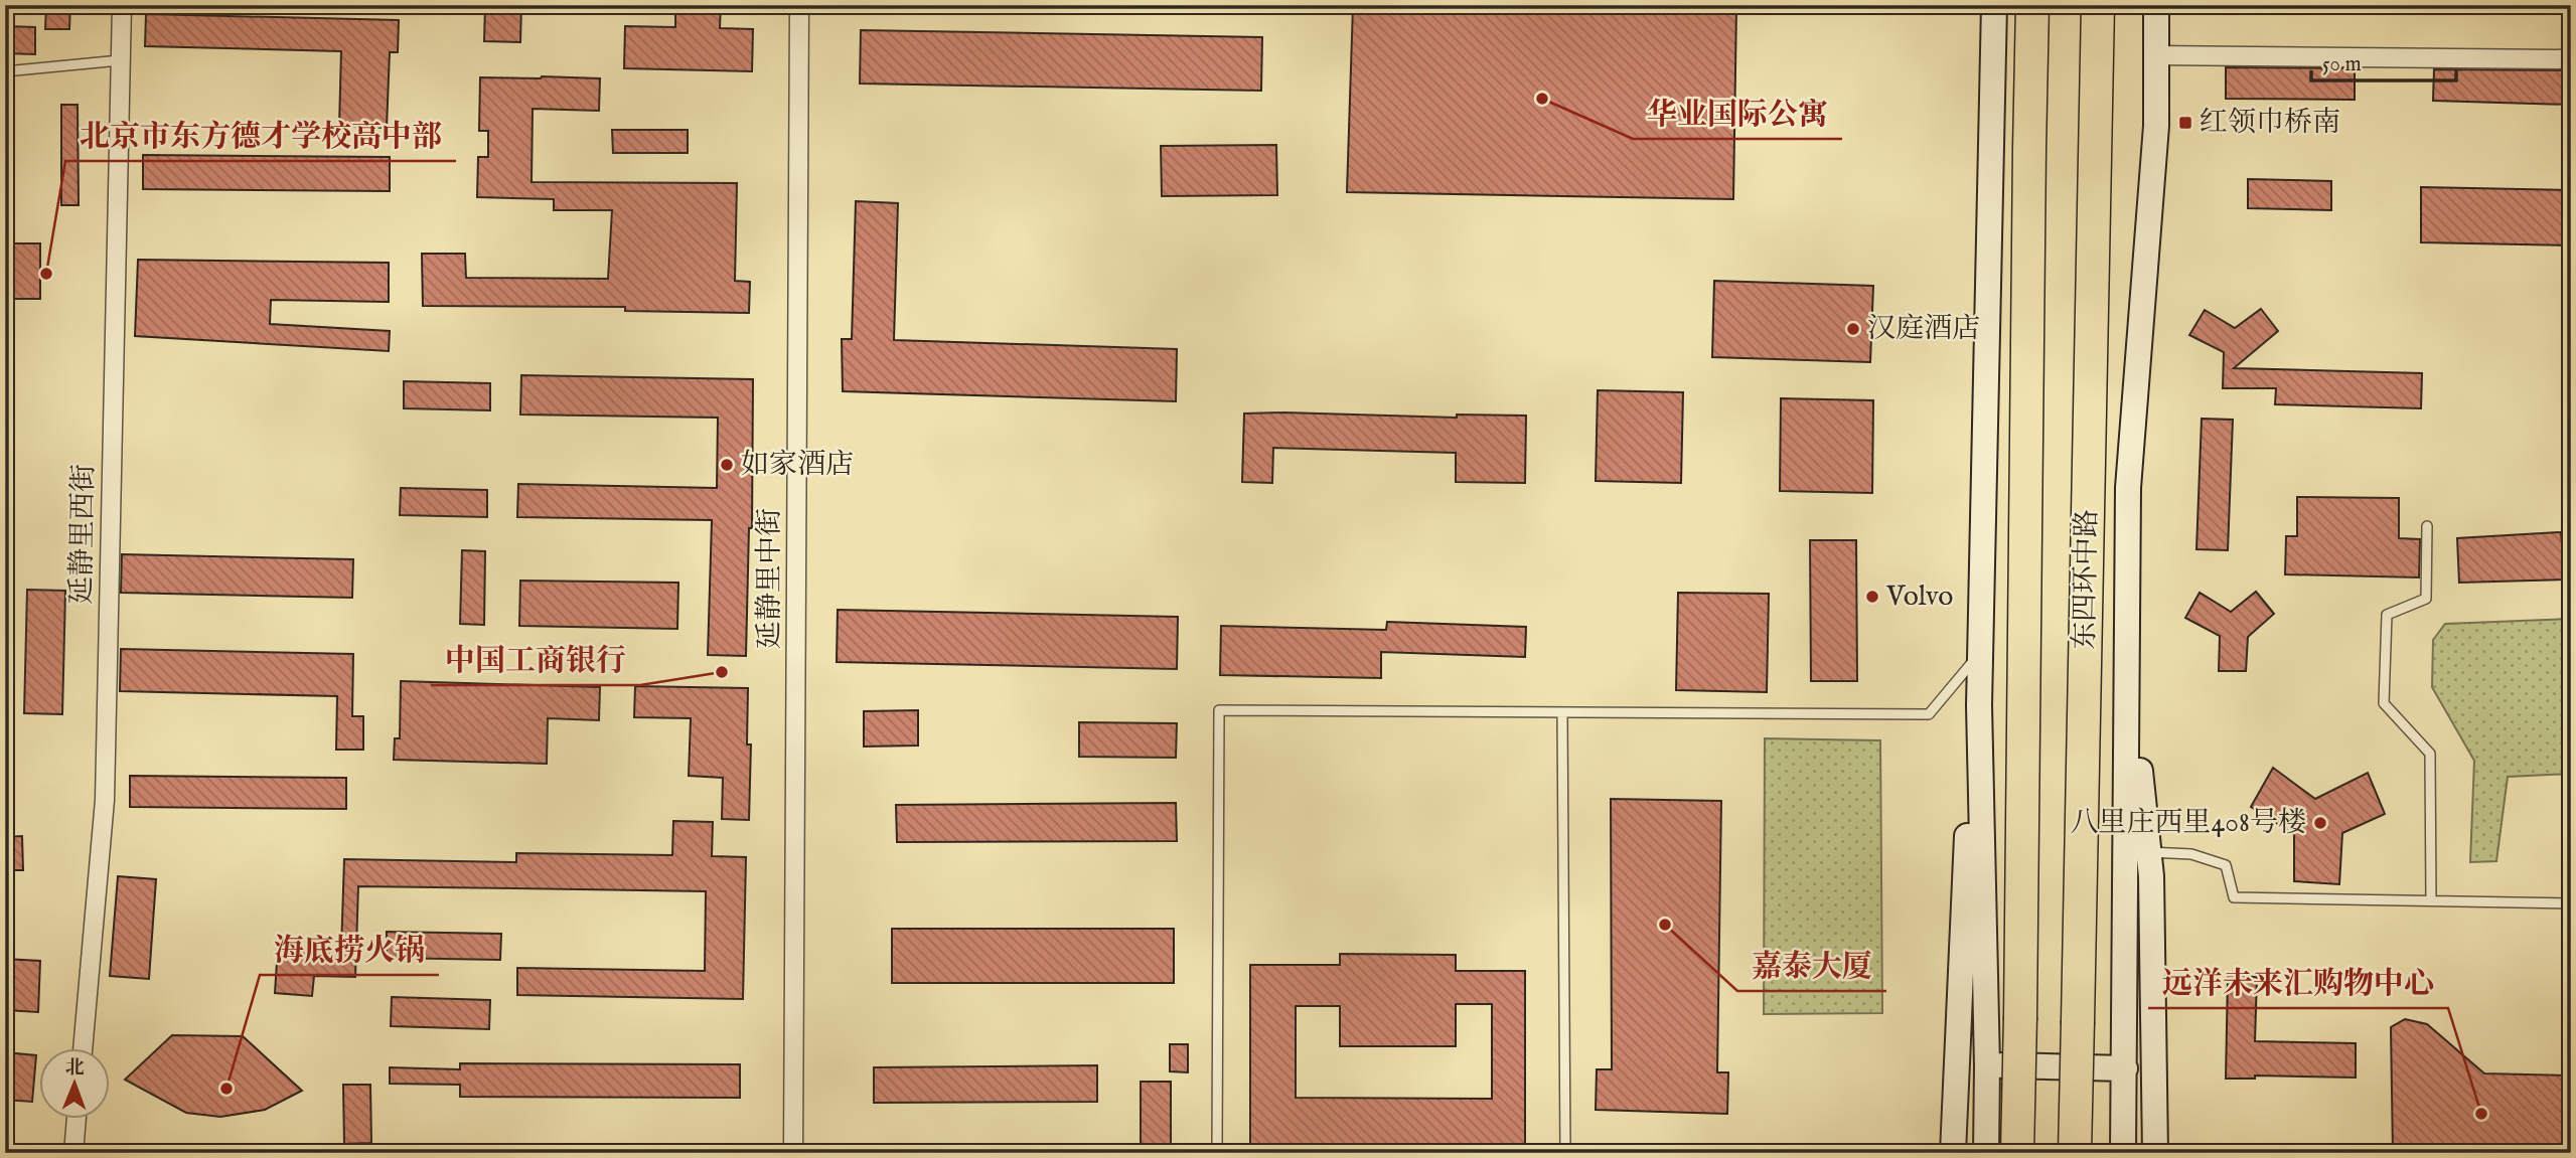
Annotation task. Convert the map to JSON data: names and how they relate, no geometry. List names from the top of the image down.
{
  "streets": {
    "highway": ["东四环中路"],
    "street": ["延静里西街", "延静里中街"]
  },
  "places": {
    "other": [
      "华业国际公寓",
      "北京市东方德才学校高中部",
      "汉庭酒店",
      "如家酒店",
      "Volvo",
      "中国工商银行",
      "八里庄西里408号楼",
      "嘉泰大厦",
      "海底捞火锅",
      "远洋未来汇购物中心"
    ],
    "transit": ["红领巾桥南"]
  },
  "scale_bar": "50 m",
  "north": "top"
}
